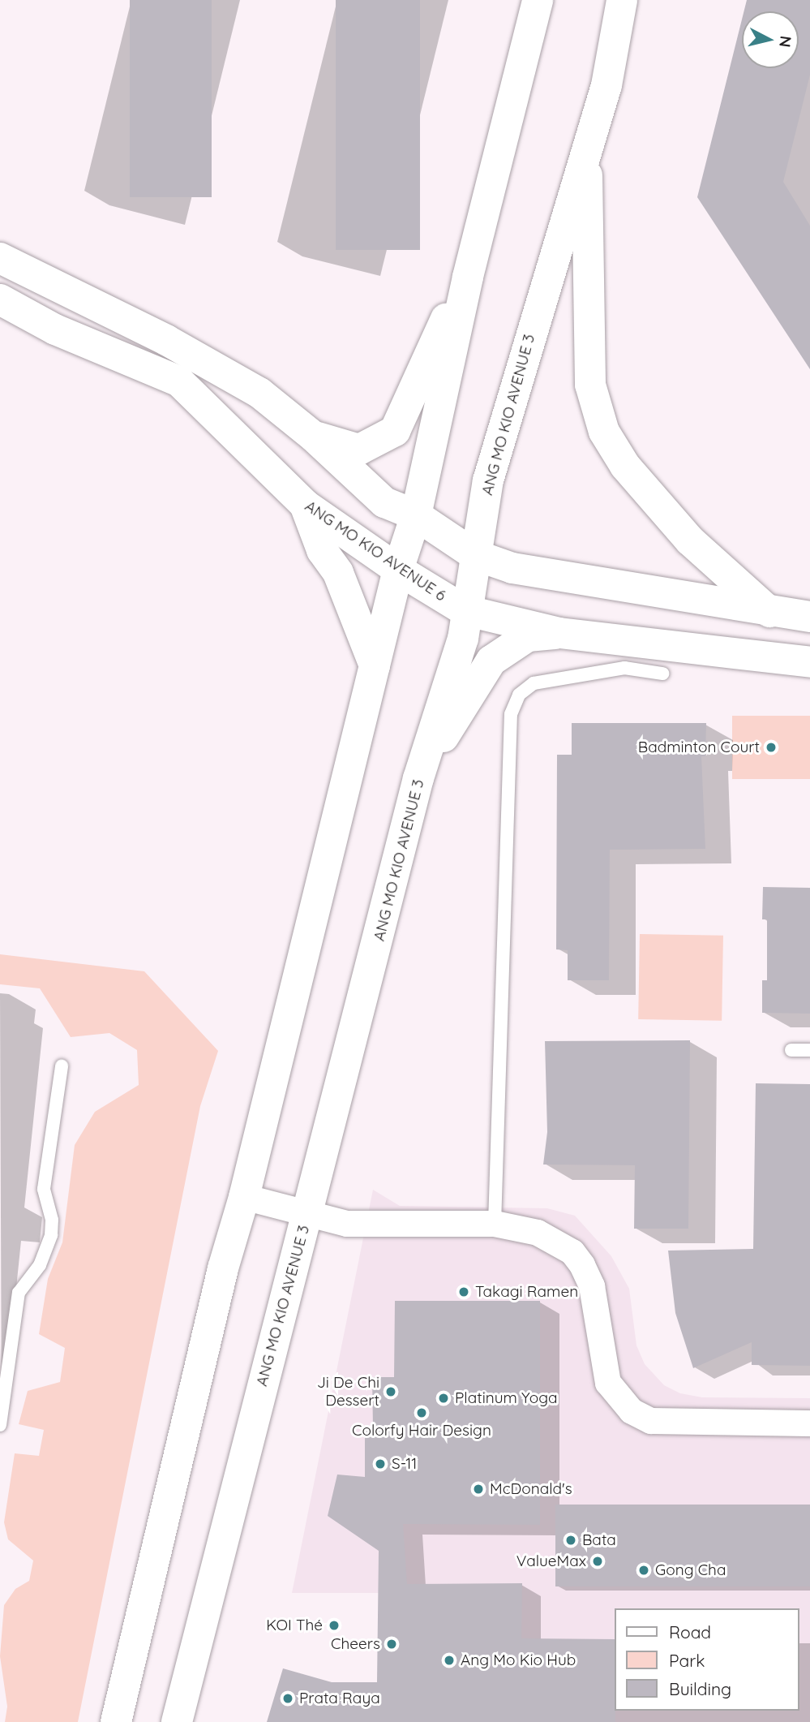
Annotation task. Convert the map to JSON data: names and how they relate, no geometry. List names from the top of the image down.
{
  "streets": {
    "main road": ["ANG MO KIO AVENUE 3", "ANG MO KIO AVENUE 6"]
  },
  "crossings": [
    ["ANG MO KIO AVENUE 3", "ANG MO KIO AVENUE 6"]
  ],
  "places": [
    "Badminton Court",
    "Takagi Ramen",
    "Ji De Chi Dessert",
    "Platinum Yoga",
    "Colorfy Hair Design",
    "S-11",
    "McDonald's",
    "Bata",
    "ValueMax",
    "Gong Cha",
    "KOI Thé",
    "Cheers",
    "Ang Mo Kio Hub",
    "Prata Raya"
  ],
  "legend": ["Road", "Park", "Building"],
  "north": "right"
}
